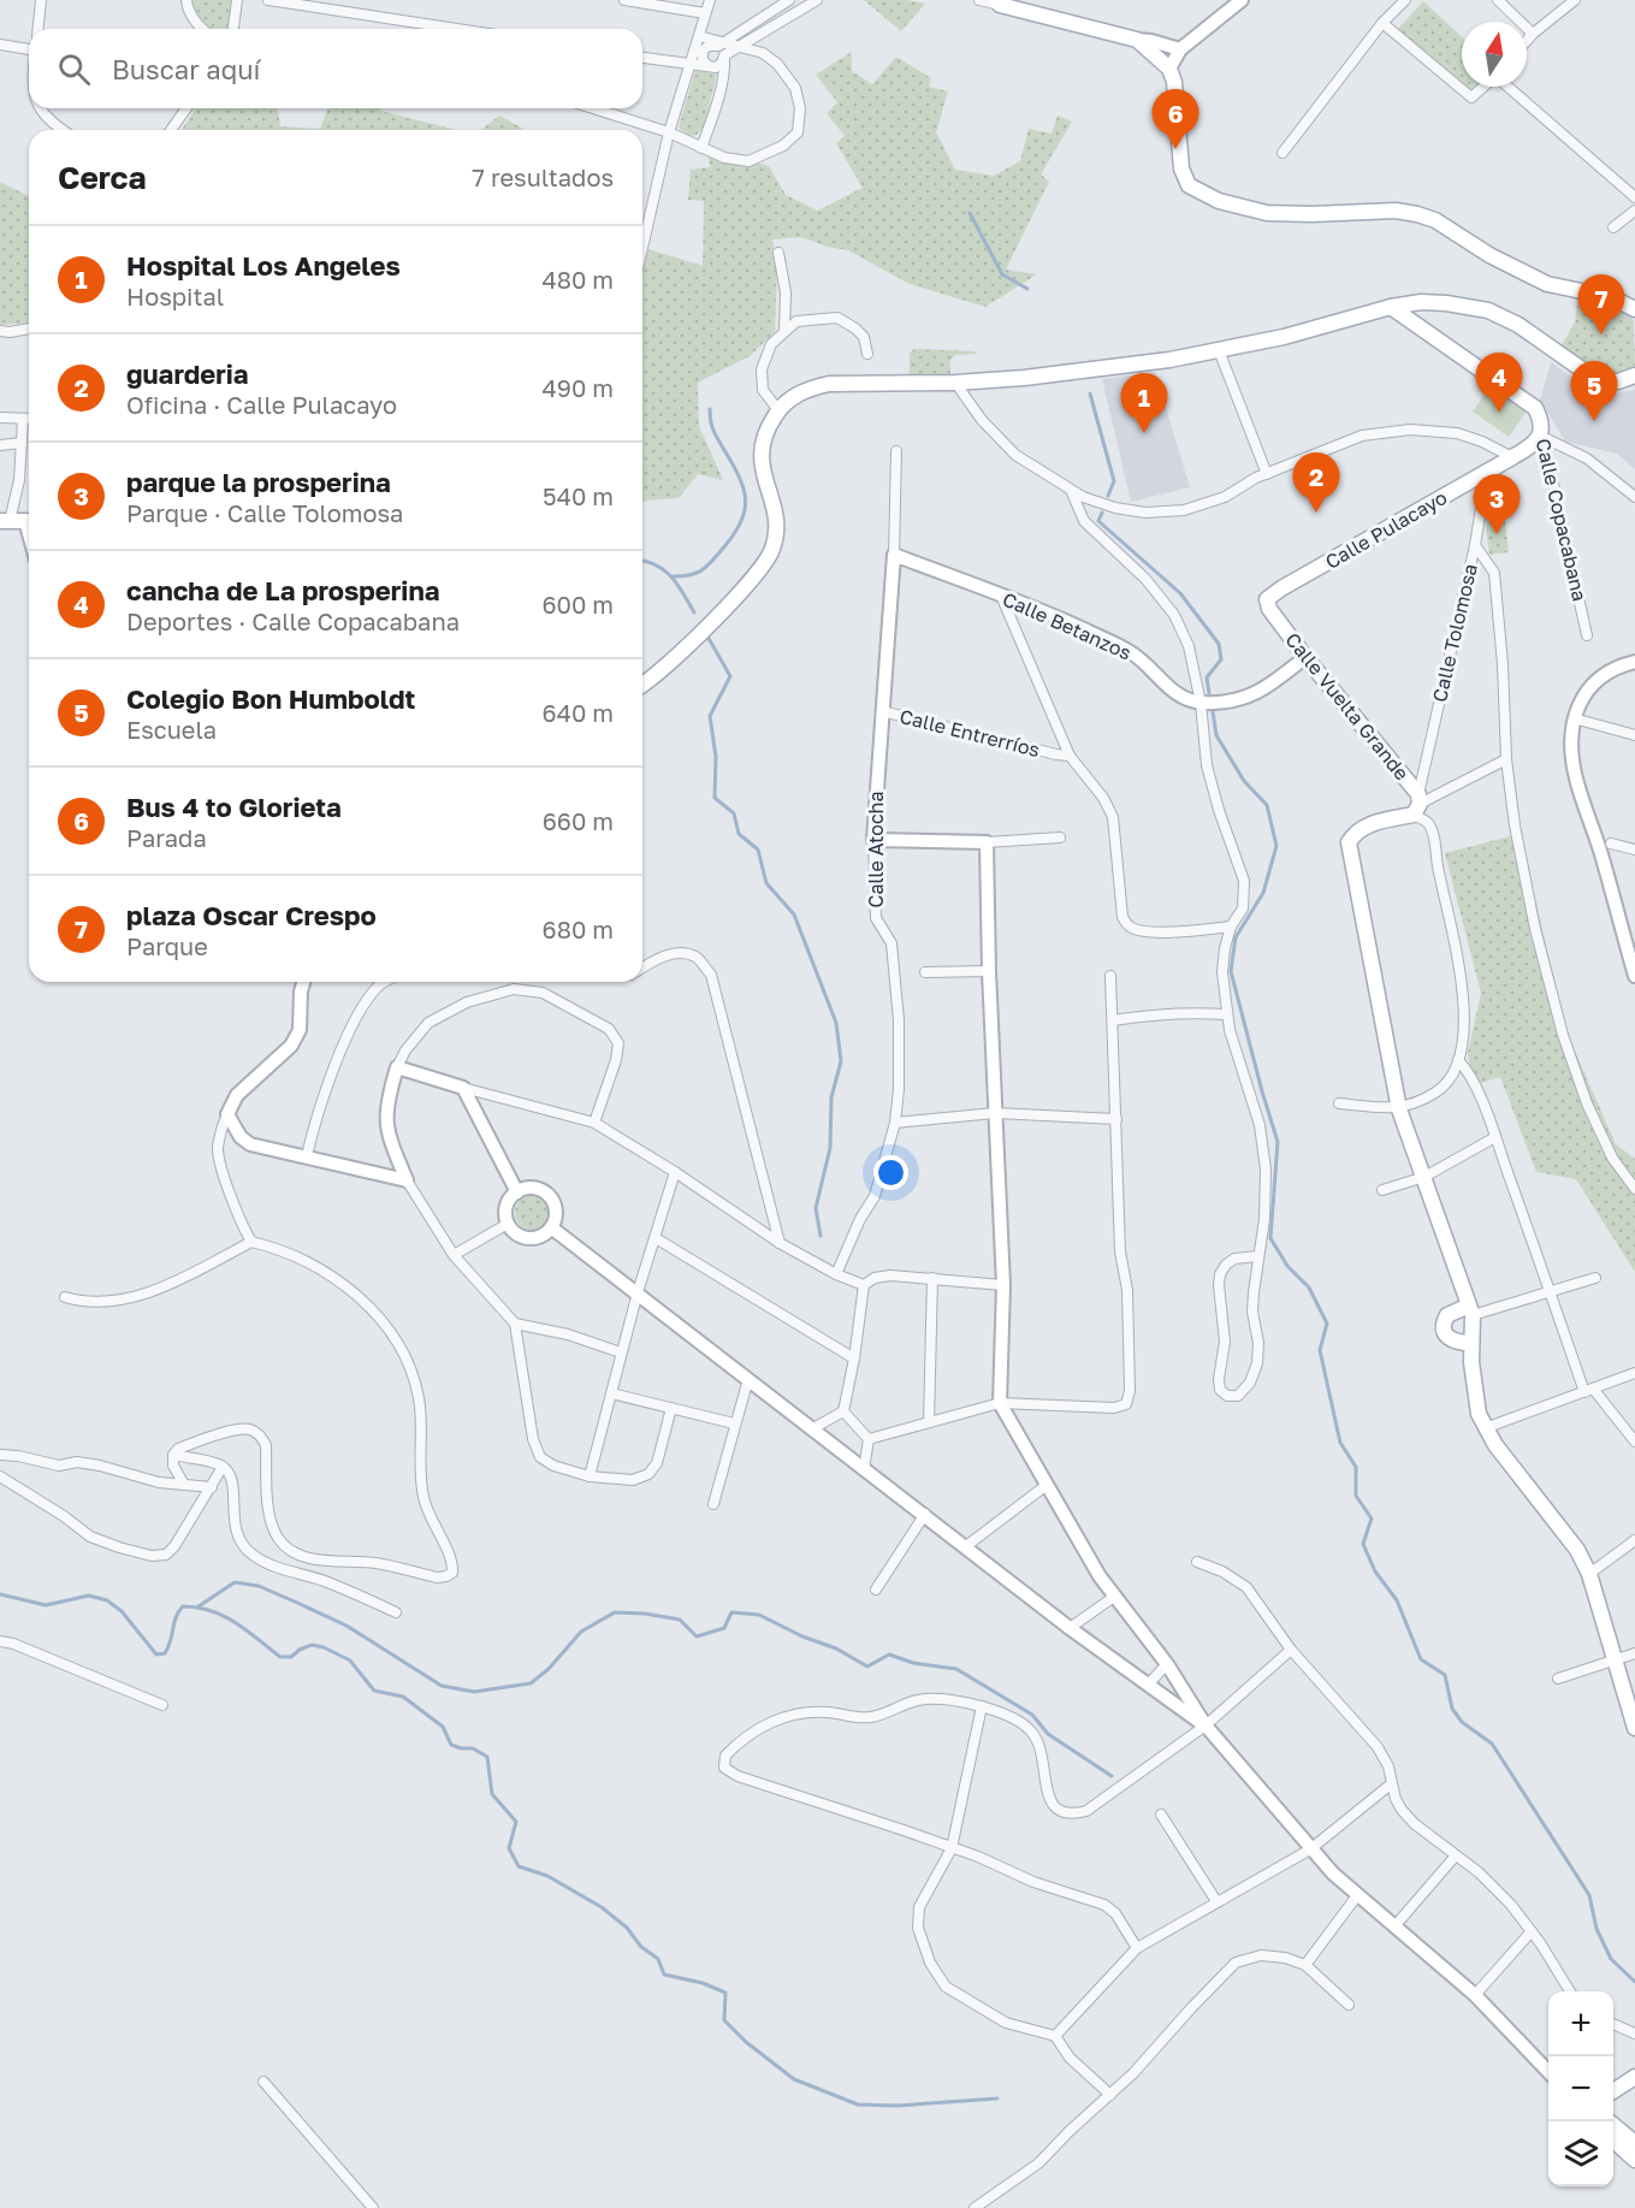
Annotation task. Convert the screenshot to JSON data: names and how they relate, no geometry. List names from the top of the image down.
{
  "streets": {
    "main road": ["Calle Copacabana", "Calle Pulacayo", "Calle Vuelta Grande"],
    "street": [
      "Calle Betanzos",
      "Calle Tolomosa",
      "Calle Entrerríos",
      "Calle Atocha"
    ]
  },
  "crossings": [
    ["Calle Copacabana", "Calle Pulacayo"],
    ["Calle Pulacayo", "Calle Tolomosa"],
    ["Calle Pulacayo", "Calle Vuelta Grande"],
    ["Calle Betanzos", "Calle Atocha"],
    ["Calle Tolomosa", "Calle Vuelta Grande"],
    ["Calle Entrerríos", "Calle Atocha"]
  ],
  "north": "top",
  "page": {
    "search": "Buscar aquí",
    "pins": [
      "6",
      "7",
      "4",
      "5",
      "1",
      "2",
      "3"
    ],
    "heading": ["Cerca", "7 resultados"],
    "list": [
      {
        "mark": "1",
        "name": "Hospital Los Angeles",
        "note": "Hospital",
        "value": "480 m"
      },
      {
        "mark": "2",
        "name": "guarderia",
        "note": "Oficina · Calle Pulacayo",
        "value": "490 m"
      },
      {
        "mark": "3",
        "name": "parque la prosperina",
        "note": "Parque · Calle Tolomosa",
        "value": "540 m"
      },
      {
        "mark": "4",
        "name": "cancha de La prosperina",
        "note": "Deportes · Calle Copacabana",
        "value": "600 m"
      },
      {
        "mark": "5",
        "name": "Colegio Bon Humboldt",
        "note": "Escuela",
        "value": "640 m"
      },
      {
        "mark": "6",
        "name": "Bus 4 to Glorieta",
        "note": "Parada",
        "value": "660 m"
      },
      {
        "mark": "7",
        "name": "plaza Oscar Crespo",
        "note": "Parque",
        "value": "680 m"
      }
    ],
    "map_buttons": ["+", "−"]
  }
}
